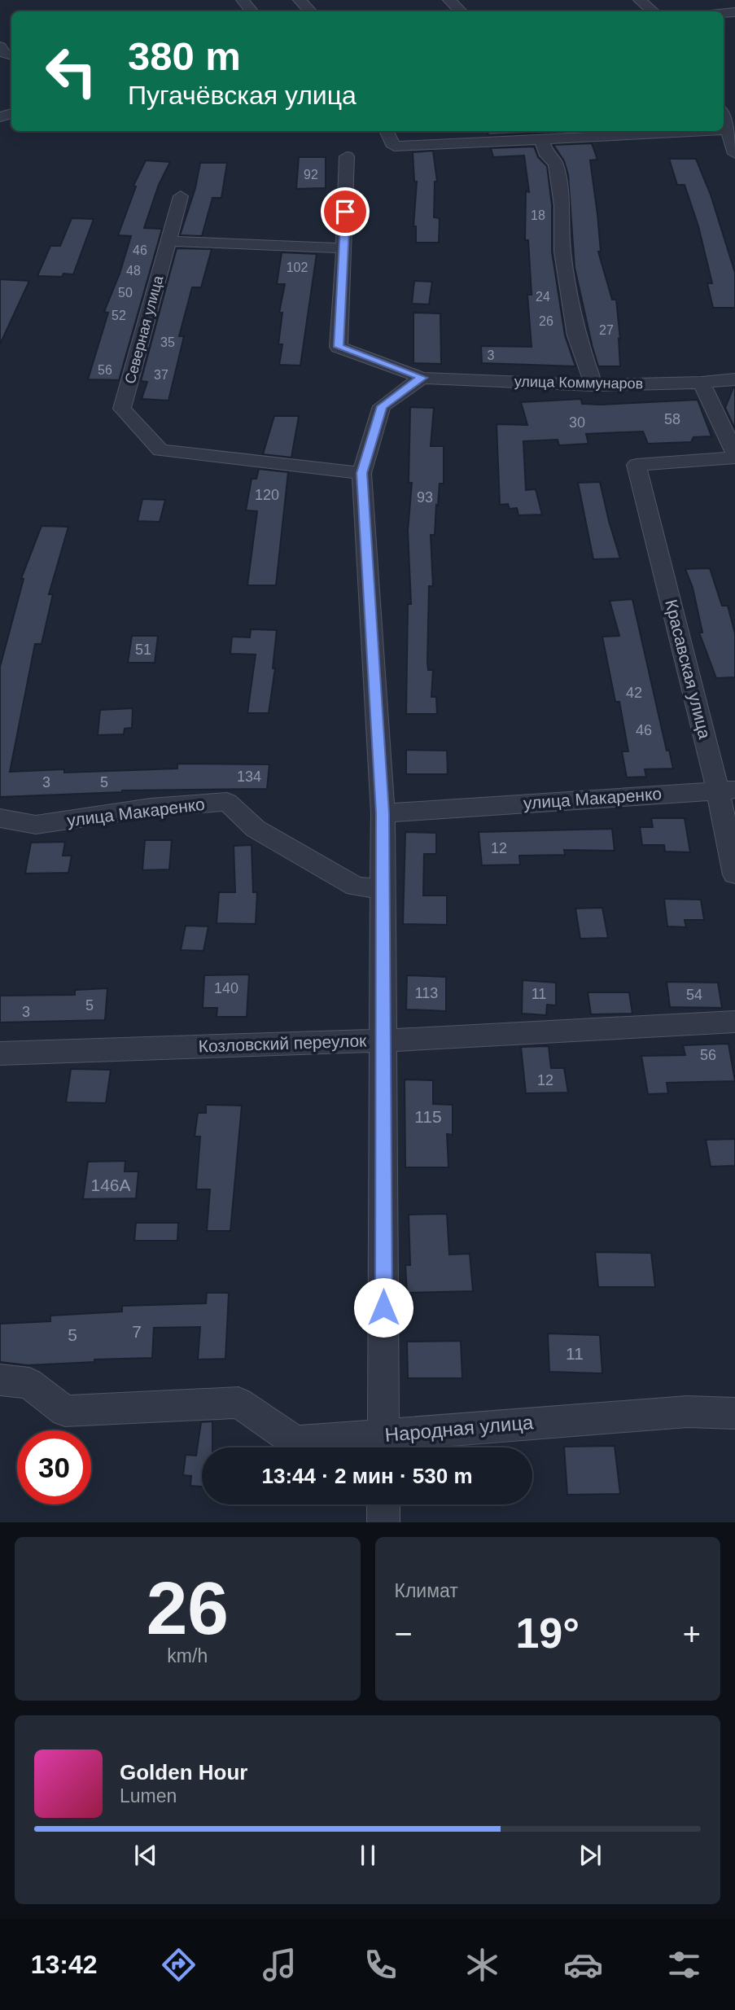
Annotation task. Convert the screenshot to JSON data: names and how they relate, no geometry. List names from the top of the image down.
{
  "streets": {
    "street": [
      "Северная улица",
      "улица Коммунаров",
      "Красавская улица",
      "улица Макаренко",
      "Козловский переулок",
      "Народная улица"
    ]
  },
  "crossings": [
    ["Красавская улица", "улица Макаренко"]
  ],
  "house_numbers": [
    "92",
    "18",
    "46",
    "102",
    "48",
    "50",
    "24",
    "52",
    "26",
    "27",
    "35",
    "3",
    "56",
    "37",
    "58",
    "30",
    "120",
    "93",
    "51",
    "42",
    "46",
    "134",
    "3",
    "5",
    "12",
    "140",
    "113",
    "11",
    "54",
    "5",
    "3",
    "56",
    "12",
    "115",
    "146А",
    "7",
    "5",
    "11"
  ],
  "page": {
    "turn": ["380 m", "Пугачёвская улица"],
    "limit": "30",
    "trip": "13:44 · 2 мин · 530 m",
    "tile": [
      ["26", "km/h"],
      "Климат"
    ],
    "heat": ["−", "19°", "+"],
    "song": ["Golden Hour", "Lumen"],
    "tabs": "13:42"
  }
}
